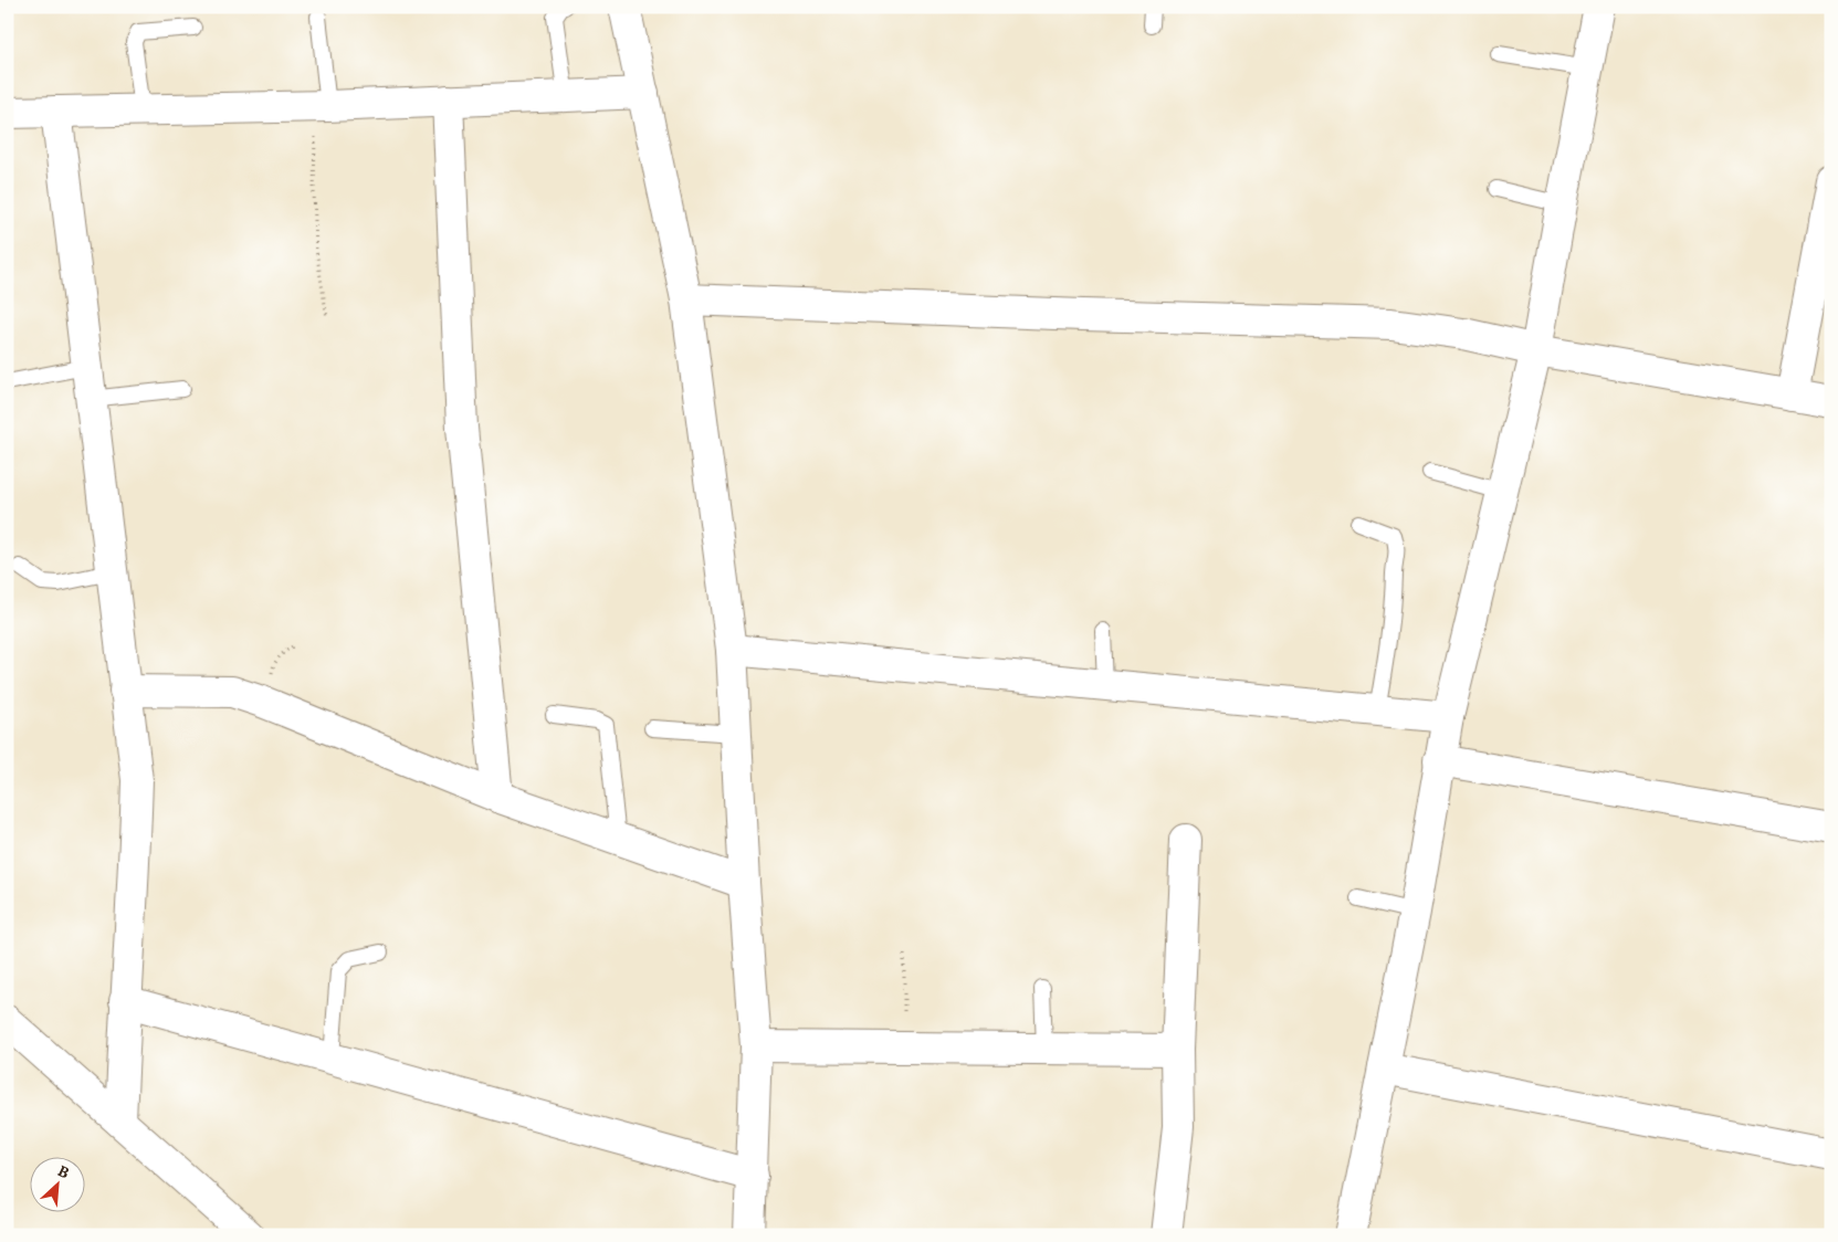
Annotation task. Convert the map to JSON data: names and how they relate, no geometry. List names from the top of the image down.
{
  "north": "top right"
}
